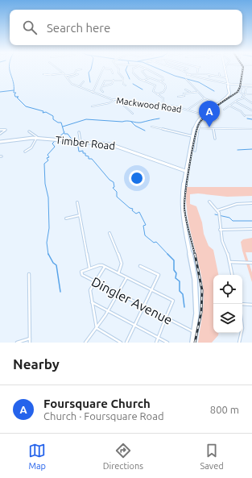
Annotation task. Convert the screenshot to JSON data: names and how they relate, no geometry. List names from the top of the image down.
{
  "streets": {
    "street": ["Mackwood Road", "Timber Road", "Dingler Avenue"]
  },
  "page": {
    "search": "Search here",
    "pins": "A",
    "heading": "Nearby",
    "list": [
      {
        "mark": "A",
        "name": "Foursquare Church",
        "note": "Church · Foursquare Road",
        "value": "800 m"
      }
    ],
    "nav": ["Map", "Directions", "Saved"]
  }
}
